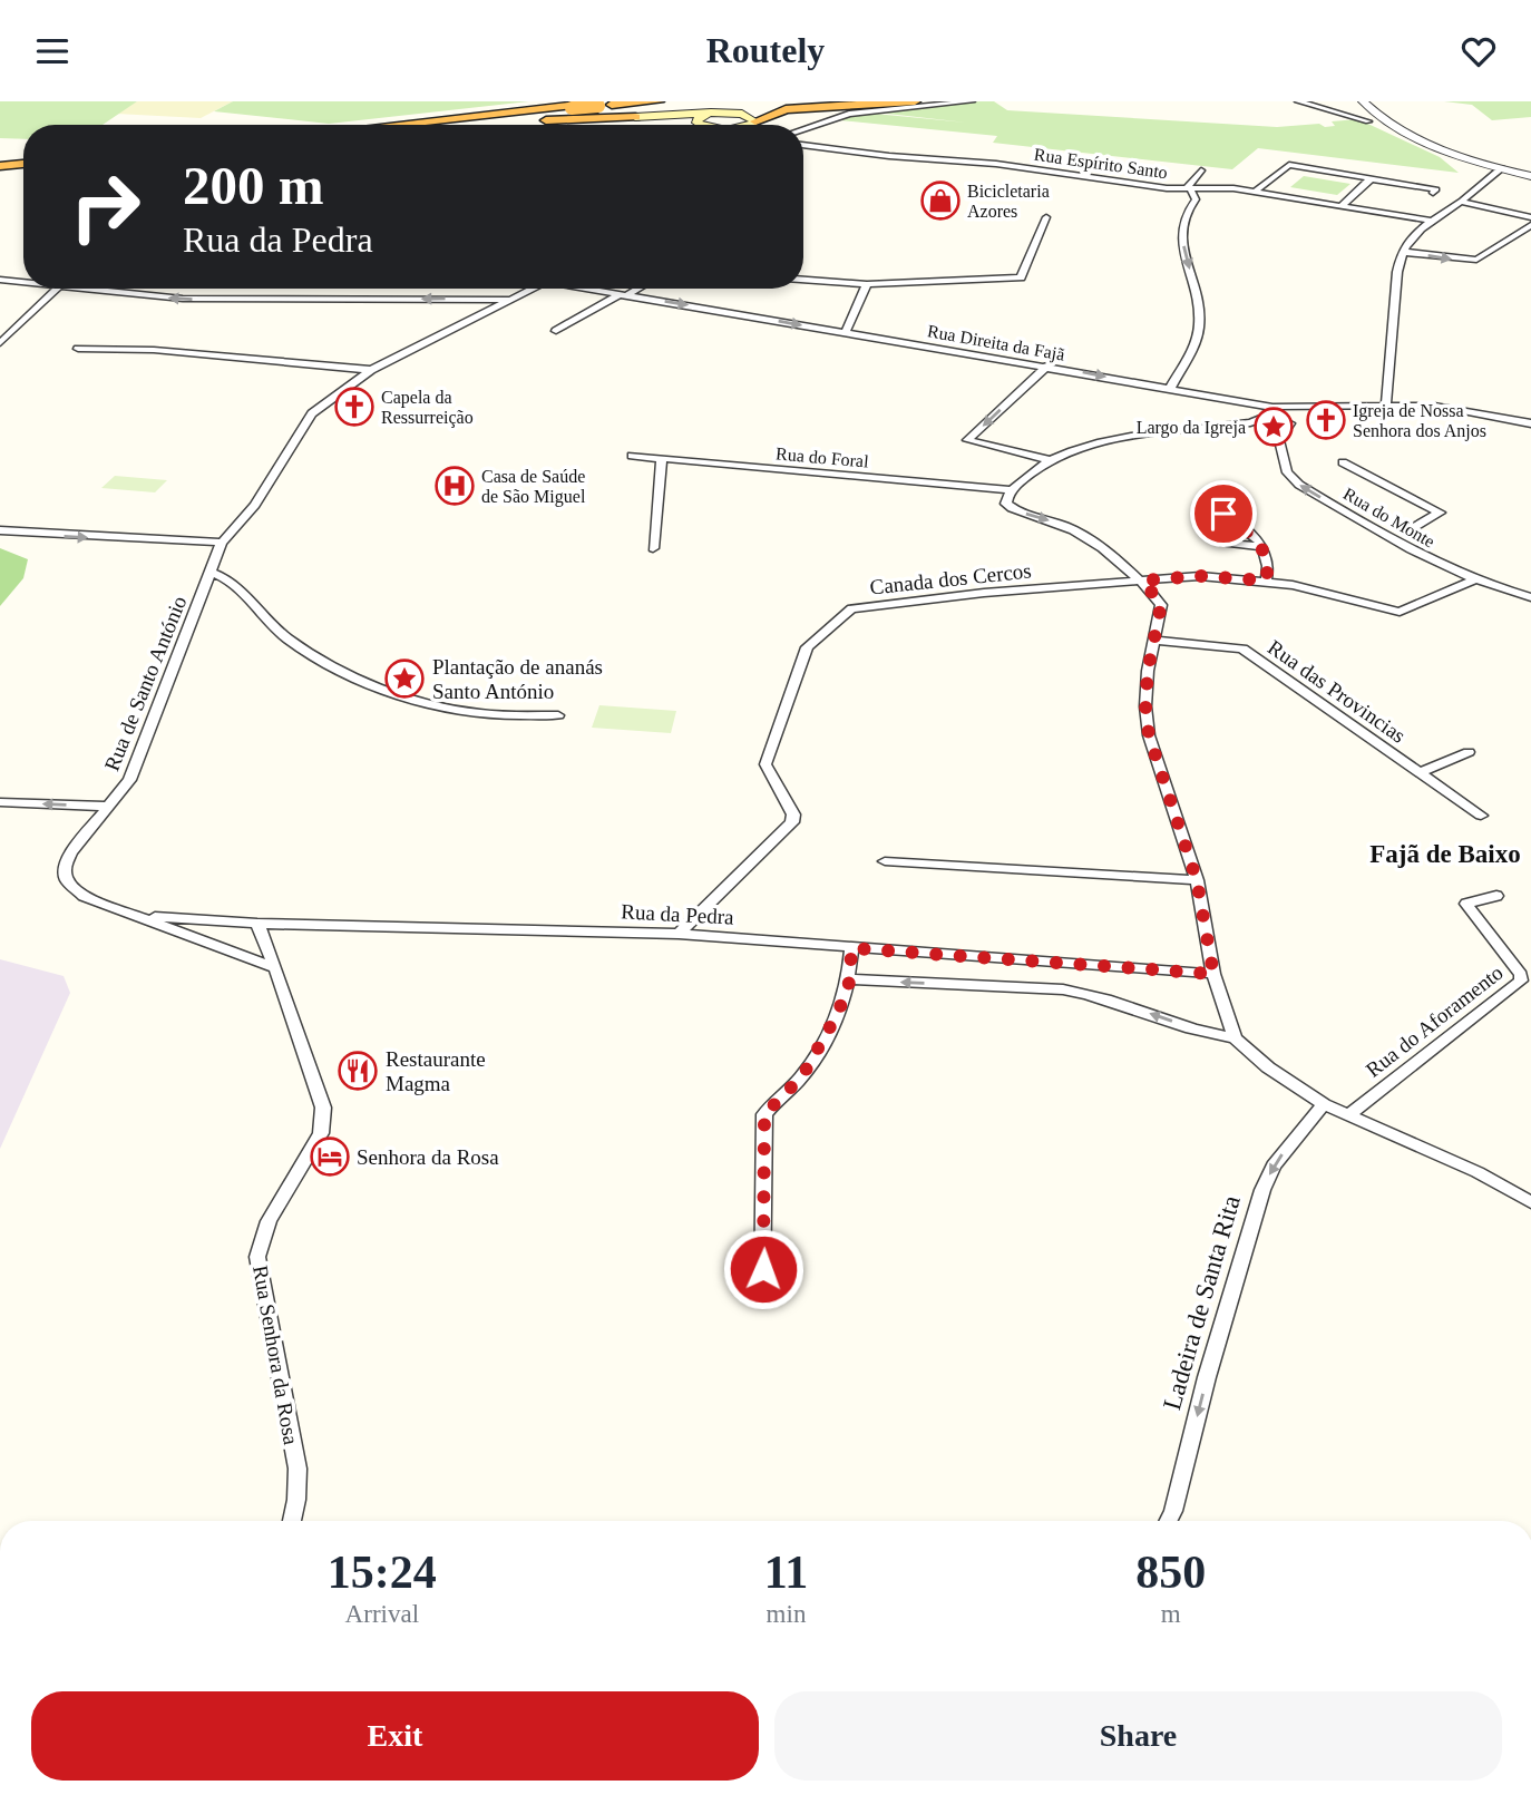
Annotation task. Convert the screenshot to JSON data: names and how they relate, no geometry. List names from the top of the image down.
{
  "streets": {
    "street": [
      "Rua Espírito Santo",
      "Rua Direita da Fajã",
      "Rua do Foral",
      "Rua do Monte",
      "Canada dos Cercos",
      "Rua de Santo António",
      "Rua das Provincias",
      "Rua da Pedra",
      "Rua do Aforamento",
      "Ladeira de Santa Rita",
      "Rua Senhora da Rosa"
    ]
  },
  "crossings": [
    ["Rua Espírito Santo", "Rua Direita da Fajã"],
    ["Rua do Monte", "Canada dos Cercos"],
    ["Canada dos Cercos", "Rua da Pedra"],
    ["Rua de Santo António", "Rua da Pedra"],
    ["Rua da Pedra", "Rua Senhora da Rosa"]
  ],
  "one_way": ["Rua do Monte", "Ladeira de Santa Rita"],
  "districts": ["Fajã de Baixo"],
  "places": {
    "shop": ["Bicicletaria Azores"],
    "church": ["Capela da Ressurreição", "Igreja de Nossa Senhora dos Anjos"],
    "place": ["Largo da Igreja", "Plantação de ananás Santo António"],
    "hospital": ["Casa de Saúde de São Miguel"],
    "restaurant": ["Restaurante Magma"],
    "hotel": ["Senhora da Rosa"]
  },
  "page": {
    "header": "Routely",
    "turn": ["200 m", "Rua da Pedra"],
    "eta": [
      "15:24",
      "Arrival",
      "11",
      "min",
      "850",
      "m"
    ],
    "buttons": ["Exit", "Share"]
  }
}
